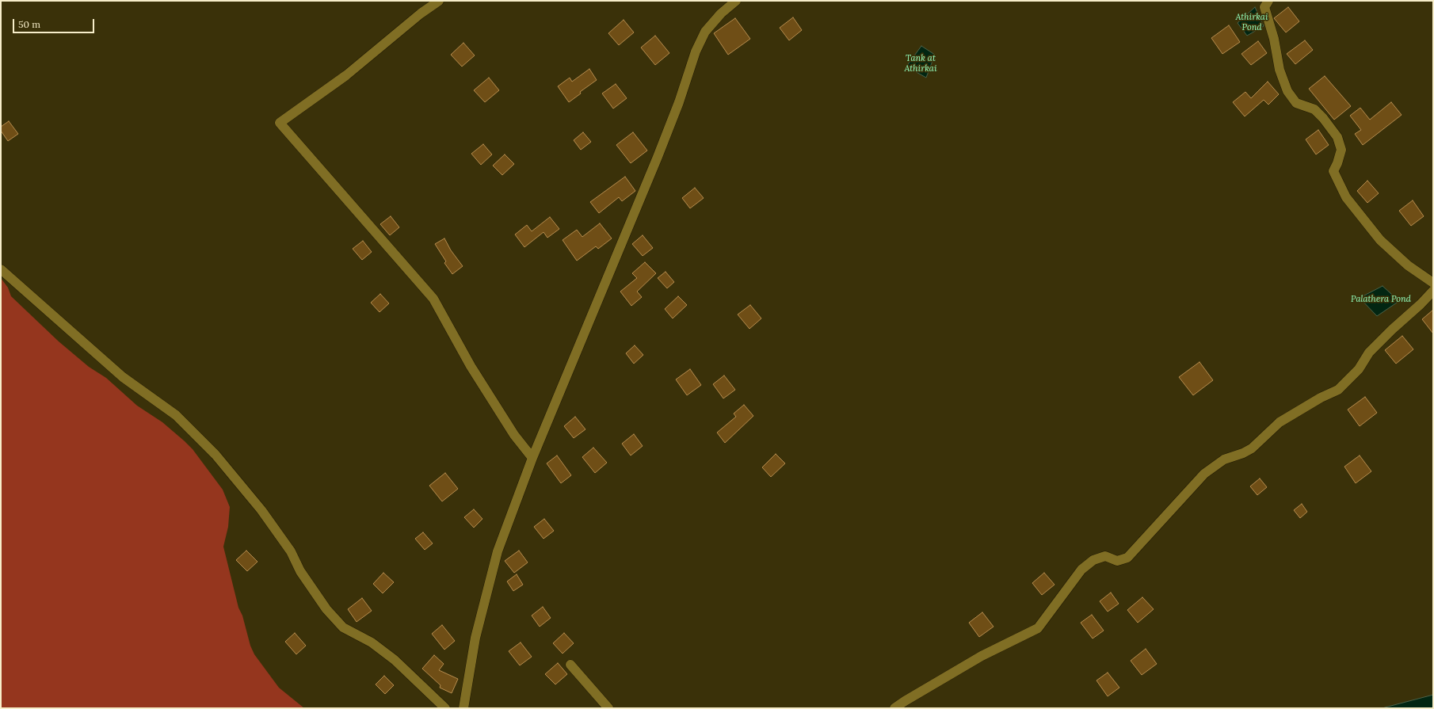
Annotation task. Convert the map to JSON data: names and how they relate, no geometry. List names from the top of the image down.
{
  "water": ["Athirkai Pond", "Tank at Athirkai", "Palathera Pond"],
  "scale_bar": "50 m"
}
